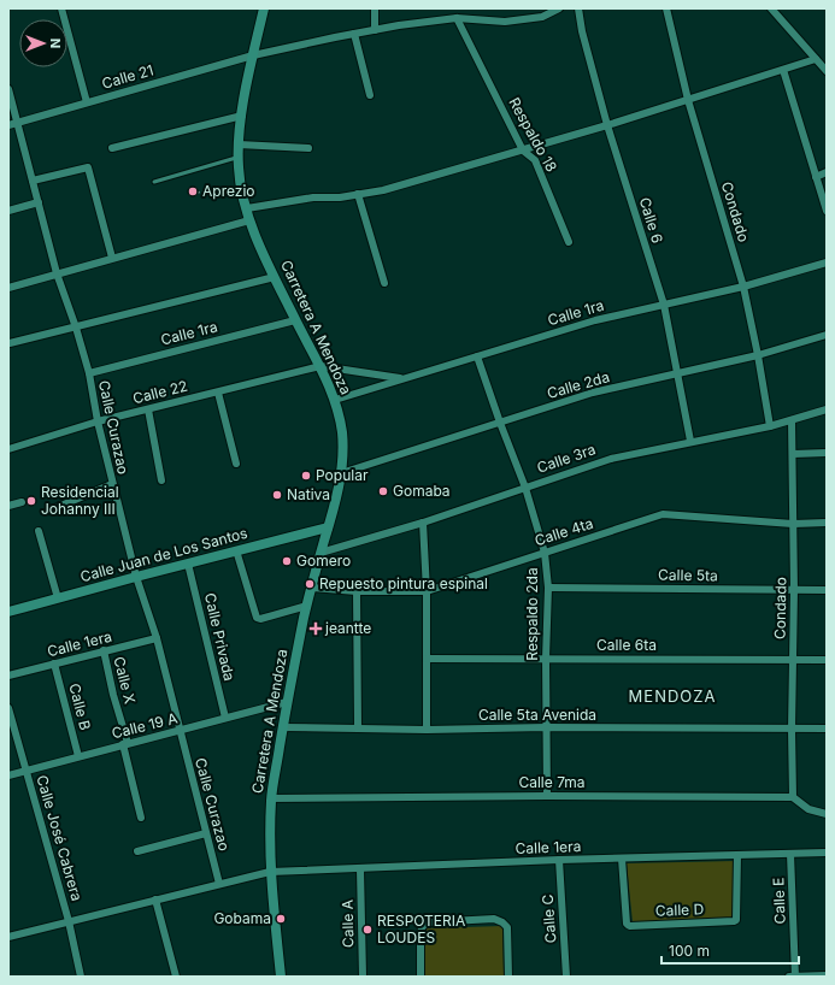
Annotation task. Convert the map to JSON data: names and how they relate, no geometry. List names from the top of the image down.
{
  "streets": {
    "street": [
      "Calle 21",
      "Respaldo 18",
      "Condado",
      "Calle 6",
      "Calle 1ra",
      "Carretera A Mendoza",
      "Calle 2da",
      "Calle 22",
      "Calle Curazao",
      "Calle 3ra",
      "Calle 4ta",
      "Calle Juan de Los Santos",
      "Calle 5ta",
      "Respaldo 2da",
      "Calle Privada",
      "Calle 1era",
      "Calle 6ta",
      "Calle X",
      "Calle B",
      "Calle 5ta Avenida",
      "Calle 19 A",
      "Calle 7ma",
      "Calle José Cabrera",
      "Calle E",
      "Calle D",
      "Calle C",
      "Calle A"
    ]
  },
  "crossings": [
    ["Calle 21", "Respaldo 18"],
    ["Calle 21", "Carretera A Mendoza"],
    ["Calle 21", "Calle Curazao"],
    ["Condado", "Calle 1ra"],
    ["Condado", "Calle 2da"],
    ["Condado", "Calle 3ra"],
    ["Condado", "Calle 4ta"],
    ["Condado", "Calle 5ta"],
    ["Condado", "Calle 6ta"],
    ["Condado", "Calle 5ta Avenida"],
    ["Condado", "Calle 7ma"],
    ["Calle 6", "Calle 1ra"],
    ["Calle 6", "Calle 2da"],
    ["Calle 6", "Calle 3ra"],
    ["Calle 1ra", "Carretera A Mendoza"],
    ["Calle 1ra", "Calle Curazao"],
    ["Calle 1ra", "Respaldo 2da"],
    ["Carretera A Mendoza", "Calle 2da"],
    ["Carretera A Mendoza", "Calle 22"],
    ["Carretera A Mendoza", "Calle 3ra"],
    ["Carretera A Mendoza", "Calle 4ta"],
    ["Carretera A Mendoza", "Calle Juan de Los Santos"],
    ["Carretera A Mendoza", "Calle 1era"],
    ["Carretera A Mendoza", "Calle 5ta Avenida"],
    ["Carretera A Mendoza", "Calle 19 A"],
    ["Carretera A Mendoza", "Calle 7ma"],
    ["Calle 2da", "Respaldo 2da"],
    ["Calle 22", "Calle Curazao"],
    ["Calle Curazao", "Calle Juan de Los Santos"],
    ["Calle Curazao", "Calle 1era"],
    ["Calle Curazao", "Calle 19 A"],
    ["Calle 3ra", "Respaldo 2da"],
    ["Calle 4ta", "Respaldo 2da"],
    ["Calle Juan de Los Santos", "Calle Privada"],
    ["Calle 5ta", "Respaldo 2da"],
    ["Respaldo 2da", "Calle 6ta"],
    ["Respaldo 2da", "Calle 5ta Avenida"],
    ["Respaldo 2da", "Calle 7ma"],
    ["Calle Privada", "Calle 19 A"],
    ["Calle 1era", "Calle X"],
    ["Calle 1era", "Calle B"],
    ["Calle 1era", "Calle José Cabrera"],
    ["Calle 1era", "Calle E"],
    ["Calle 1era", "Calle D"],
    ["Calle 1era", "Calle C"],
    ["Calle 1era", "Calle A"],
    ["Calle X", "Calle 19 A"],
    ["Calle B", "Calle 19 A"],
    ["Calle 19 A", "Calle José Cabrera"]
  ],
  "districts": ["MENDOZA"],
  "places": {
    "other": [
      "Aprezio",
      "Popular",
      "Gomaba",
      "Nativa",
      "Residencial Johanny III",
      "Gomero",
      "Repuesto pintura espinal",
      "Gobama",
      "RESPOTERIA LOUDES"
    ],
    "health": ["jeantte"]
  },
  "scale_bar": "100 m",
  "north": "right"
}
